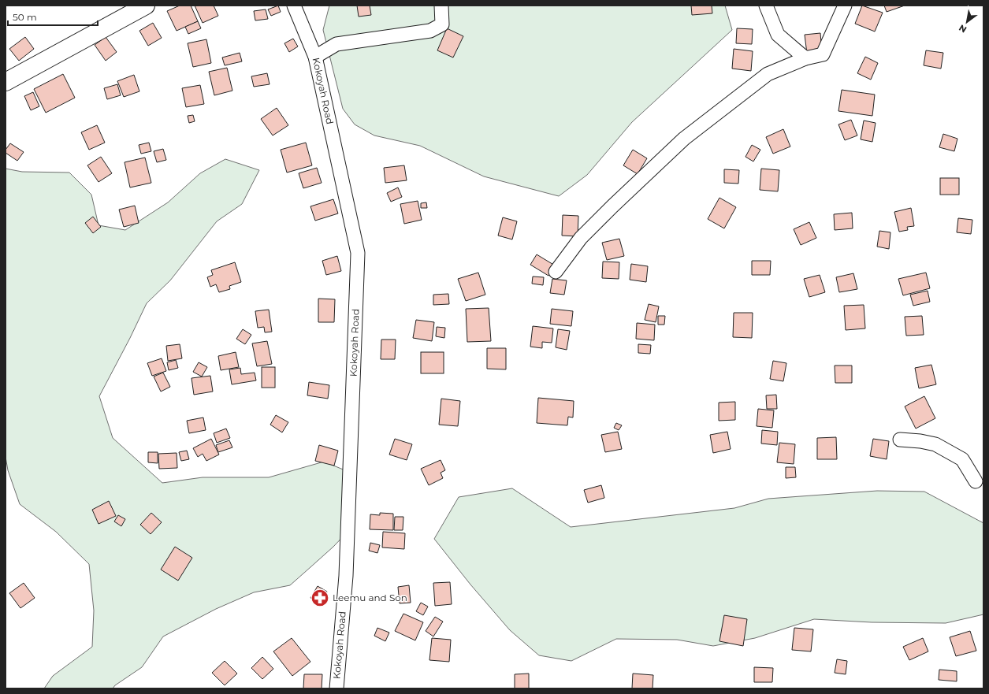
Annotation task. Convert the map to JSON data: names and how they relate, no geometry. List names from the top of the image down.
{
  "streets": {
    "street": ["Kokoyah Road"]
  },
  "places": {
    "pharmacy": ["Leemu and Son"]
  },
  "scale_bar": "50 m",
  "north": "bottom left"
}
